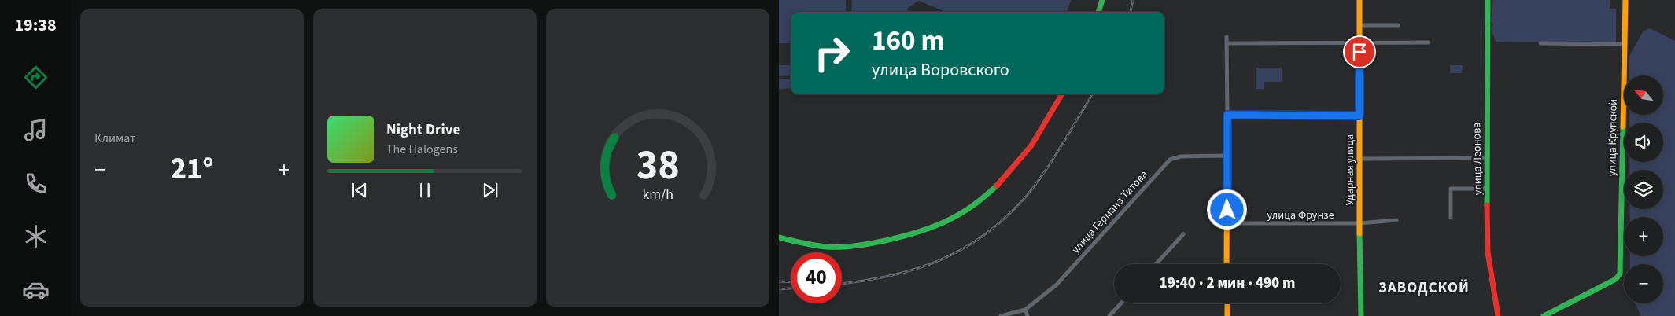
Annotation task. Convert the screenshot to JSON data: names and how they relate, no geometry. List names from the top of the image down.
{
  "streets": {
    "main road": ["улица Крупской", "улица Леонова", "Ударная улица"],
    "street": ["улица Германа Титова", "улица Фрунзе"]
  },
  "crossings": [
    ["Ударная улица", "улица Фрунзе"]
  ],
  "districts": ["ЗАВОДСКОЙ"],
  "north": "top left",
  "page": {
    "tabs": "19:38",
    "tile": "Климат",
    "turn": ["160 m", "улица Воровского"],
    "map_buttons": ["+", "−"],
    "song": ["Night Drive", "The Halogens"],
    "heat": ["−", "21°", "+"],
    "limit": "40",
    "trip": "19:40 · 2 мин · 490 m",
    "gauge": ["38", "km/h"]
  }
}
